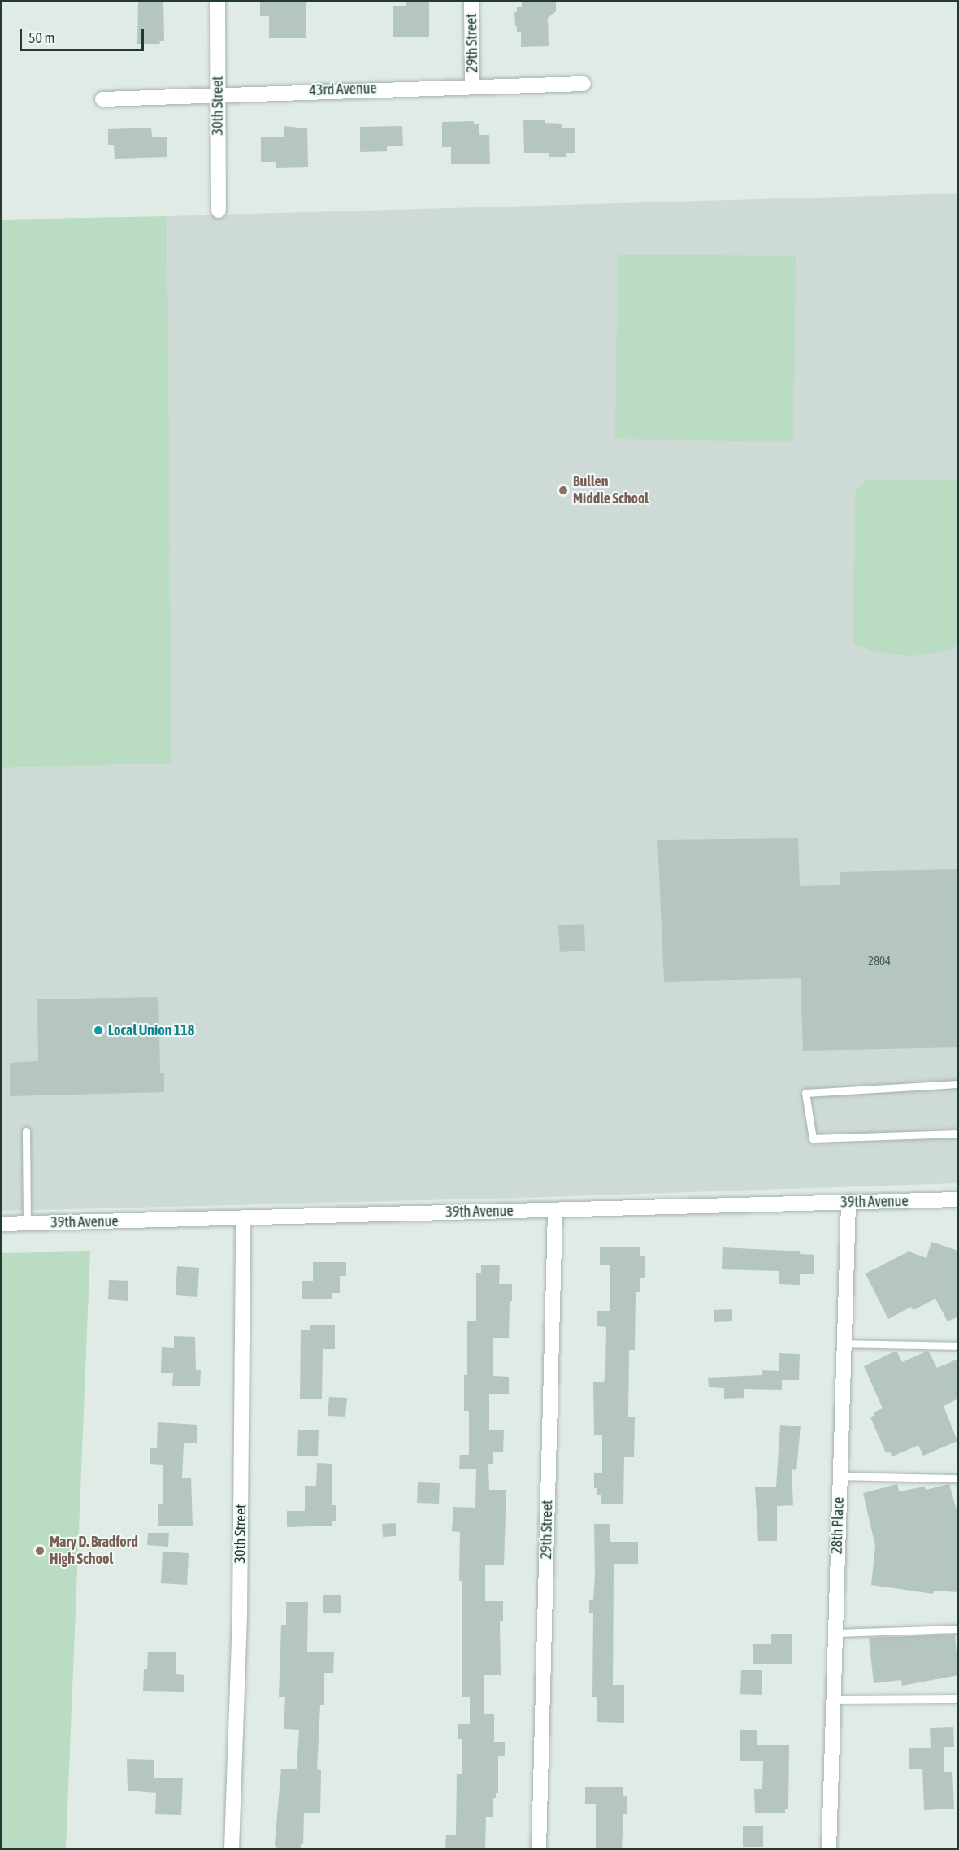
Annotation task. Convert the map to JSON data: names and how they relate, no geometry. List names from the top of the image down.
{
  "streets": {
    "street": [
      "29th Street",
      "43rd Avenue",
      "30th Street",
      "39th Avenue",
      "28th Place"
    ]
  },
  "crossings": [
    ["29th Street", "43rd Avenue"],
    ["29th Street", "39th Avenue"],
    ["43rd Avenue", "30th Street"],
    ["30th Street", "39th Avenue"],
    ["39th Avenue", "28th Place"]
  ],
  "places": ["Bullen Middle School", "Local Union 118", "Mary D. Bradford High School"],
  "house_numbers": ["2804"],
  "scale_bar": "50 m"
}
